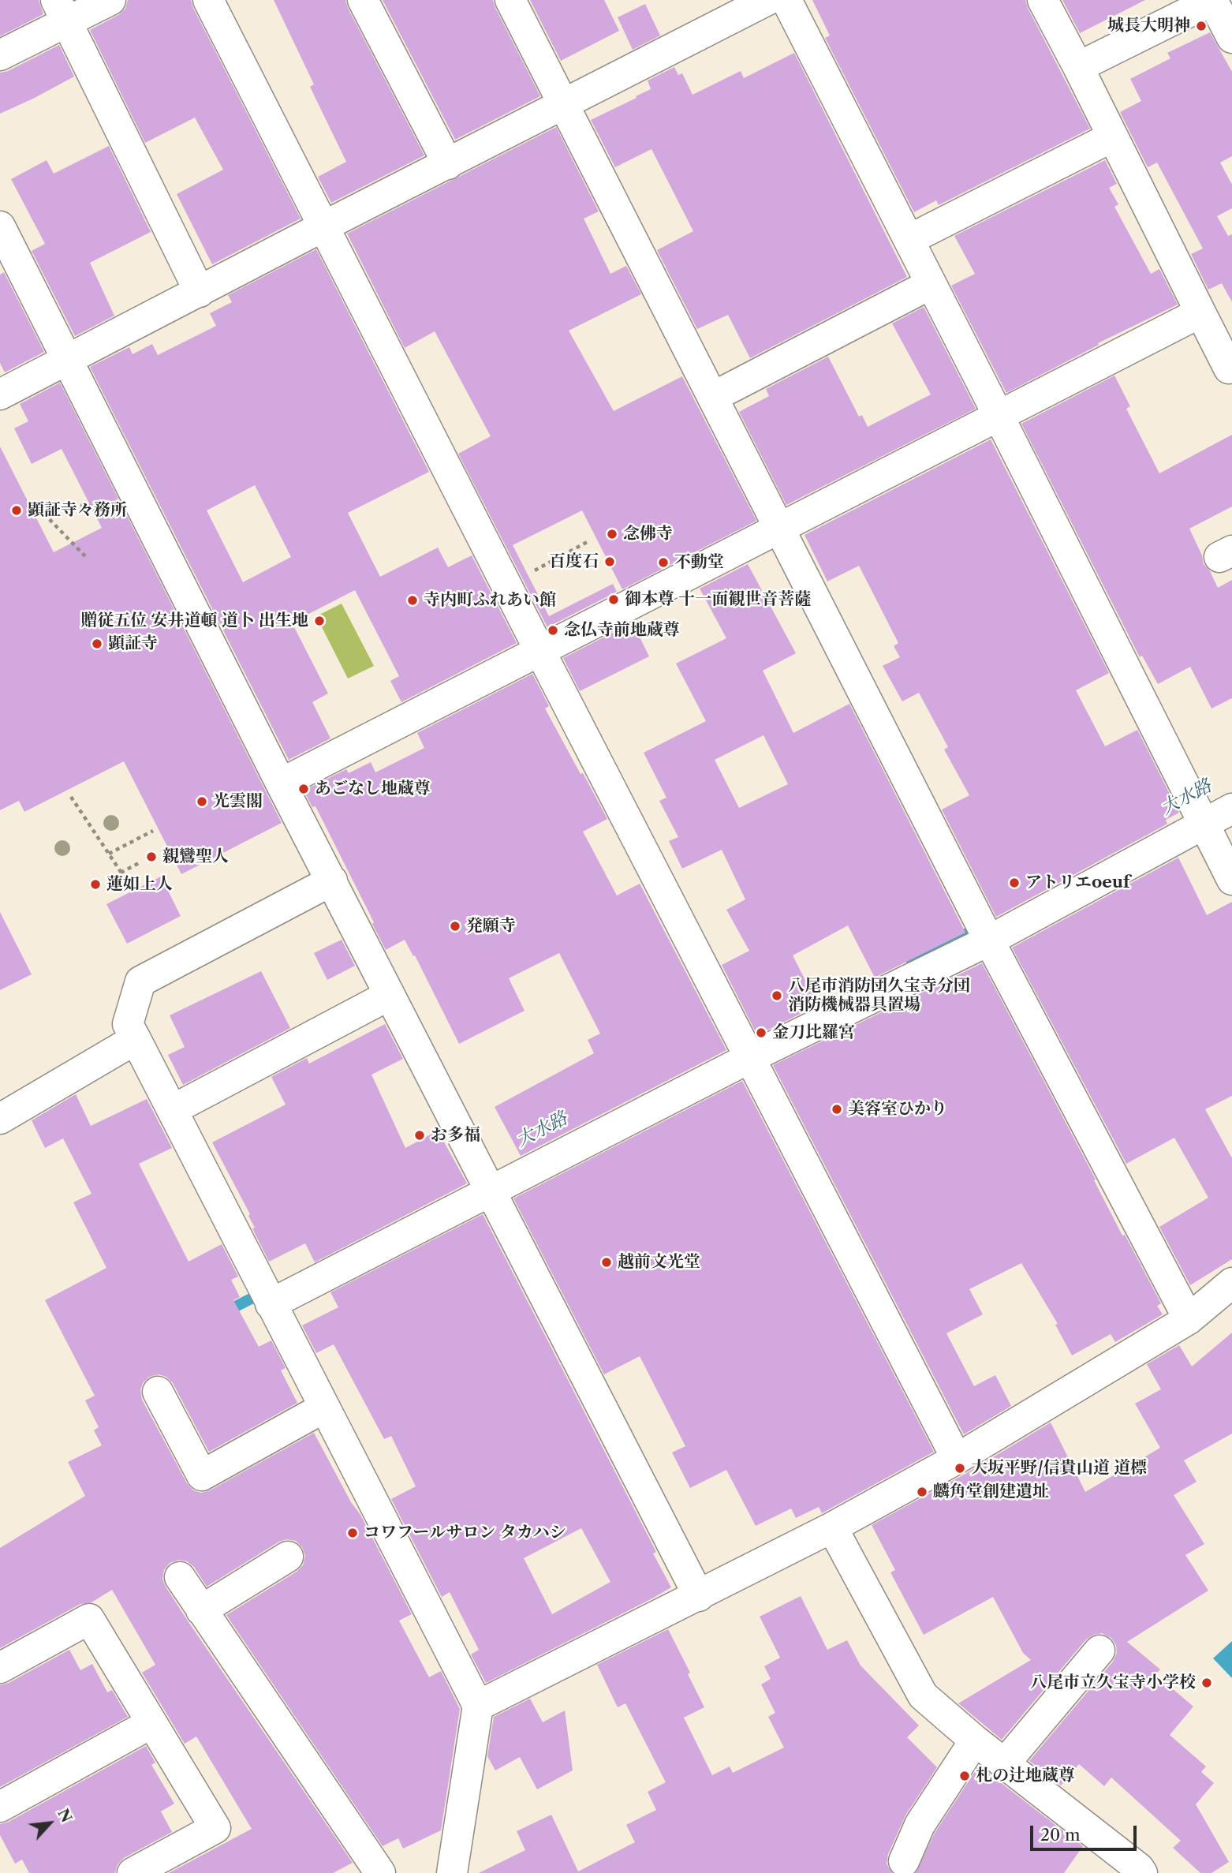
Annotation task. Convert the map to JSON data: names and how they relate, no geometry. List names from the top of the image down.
{
  "water": ["大水路"],
  "places": [
    "城長大明神",
    "顕証寺々務所",
    "念佛寺",
    "百度石",
    "不動堂",
    "御本尊 十一面観世音菩薩",
    "寺内町ふれあい館",
    "贈従五位 安井道頓 道卜 出生地",
    "念仏寺前地蔵尊",
    "顕証寺",
    "あごなし地蔵尊",
    "光雲閣",
    "親鸞聖人",
    "アトリエoeuf",
    "蓮如上人",
    "発願寺",
    "八尾市消防団久宝寺分団 消防機械器具置場",
    "金刀比羅宮",
    "美容室ひかり",
    "お多福",
    "越前文光堂",
    "大坂平野/信貴山道 道標",
    "麟角堂創建遺址",
    "コワフールサロン タカハシ",
    "八尾市立久宝寺小学校",
    "札の辻地蔵尊"
  ],
  "scale_bar": "20 m",
  "north": "top right"
}
